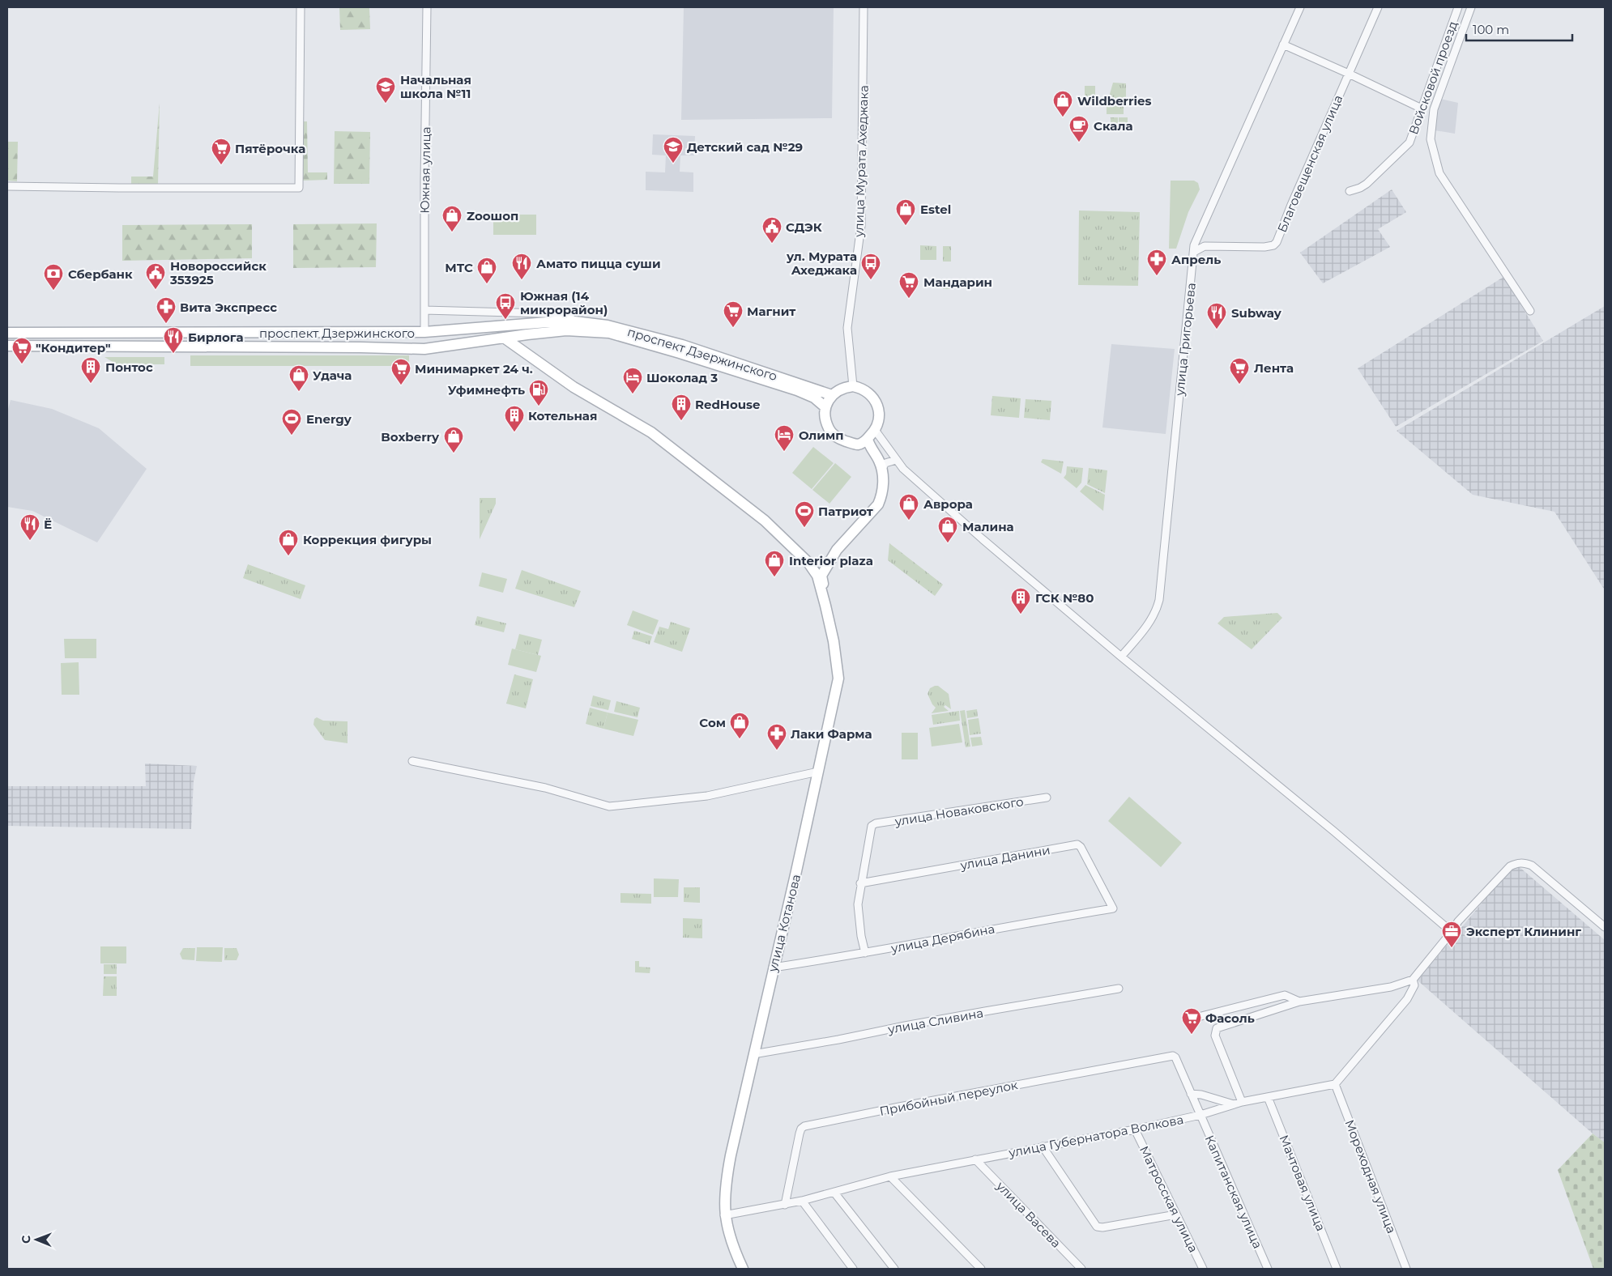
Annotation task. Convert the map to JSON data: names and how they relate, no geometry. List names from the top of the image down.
{
  "streets": {
    "street": [
      "Войсковой проезд",
      "улица Мурата Ахеджака",
      "Благовещенская улица",
      "Южная улица",
      "проспект Дзержинского",
      "улица Григорьева",
      "улица Новаковского",
      "улица Данини",
      "улица Котанова",
      "улица Дерябина",
      "улица Сливина",
      "Прибойный переулок",
      "улица Губернатора Волкова",
      "Мореходная улица",
      "Мачтовая улица",
      "Капитанская улица",
      "Матросская улица",
      "улица Васева"
    ]
  },
  "crossings": [
    ["улица Мурата Ахеджака", "проспект Дзержинского"],
    ["Благовещенская улица", "улица Григорьева"],
    ["Южная улица", "проспект Дзержинского"],
    ["улица Новаковского", "улица Данини"],
    ["улица Данини", "улица Дерябина"],
    ["улица Котанова", "улица Дерябина"],
    ["улица Котанова", "улица Сливина"],
    ["улица Котанова", "улица Губернатора Волкова"],
    ["Прибойный переулок", "улица Губернатора Волкова"],
    ["Прибойный переулок", "Капитанская улица"],
    ["улица Губернатора Волкова", "Мореходная улица"],
    ["улица Губернатора Волкова", "Мачтовая улица"],
    ["улица Губернатора Волкова", "Капитанская улица"],
    ["улица Губернатора Волкова", "Матросская улица"],
    ["улица Губернатора Волкова", "улица Васева"]
  ],
  "places": {
    "school or university": ["Начальная школа №11", "Детский сад №29"],
    "shop": [
      "Wildberries",
      "Estel",
      "Zooшоп",
      "МТС",
      "Удача",
      "Boxberry",
      "Аврора",
      "Малина",
      "Коррекция фигуры",
      "Interior plaza",
      "Сом"
    ],
    "cafe": ["Скала"],
    "supermarket": [
      "Пятёрочка",
      "Мандарин",
      "Магнит",
      "\"Кондитер\"",
      "Лента",
      "Минимаркет 24 ч.",
      "Фасоль"
    ],
    "public building": ["СДЭК", "Новороссийск 353925"],
    "pharmacy": ["Апрель", "Вита Экспресс", "Лаки Фарма"],
    "restaurant": [
      "Амато пицца суши",
      "Subway",
      "Бирлога",
      "Ё"
    ],
    "bus stop": ["ул. Мурата Ахеджака", "Южная (14 микрорайон)"],
    "bank": ["Сбербанк"],
    "building": [
      "Понтос",
      "RedHouse",
      "Котельная",
      "ГСК №80"
    ],
    "hotel": ["Шоколад 3", "Олимп"],
    "fuel station": ["Уфимнефть"],
    "sports": ["Energy", "Патриот"],
    "office": ["Эксперт Клининг"]
  },
  "scale_bar": "100 m",
  "north": "left"
}
